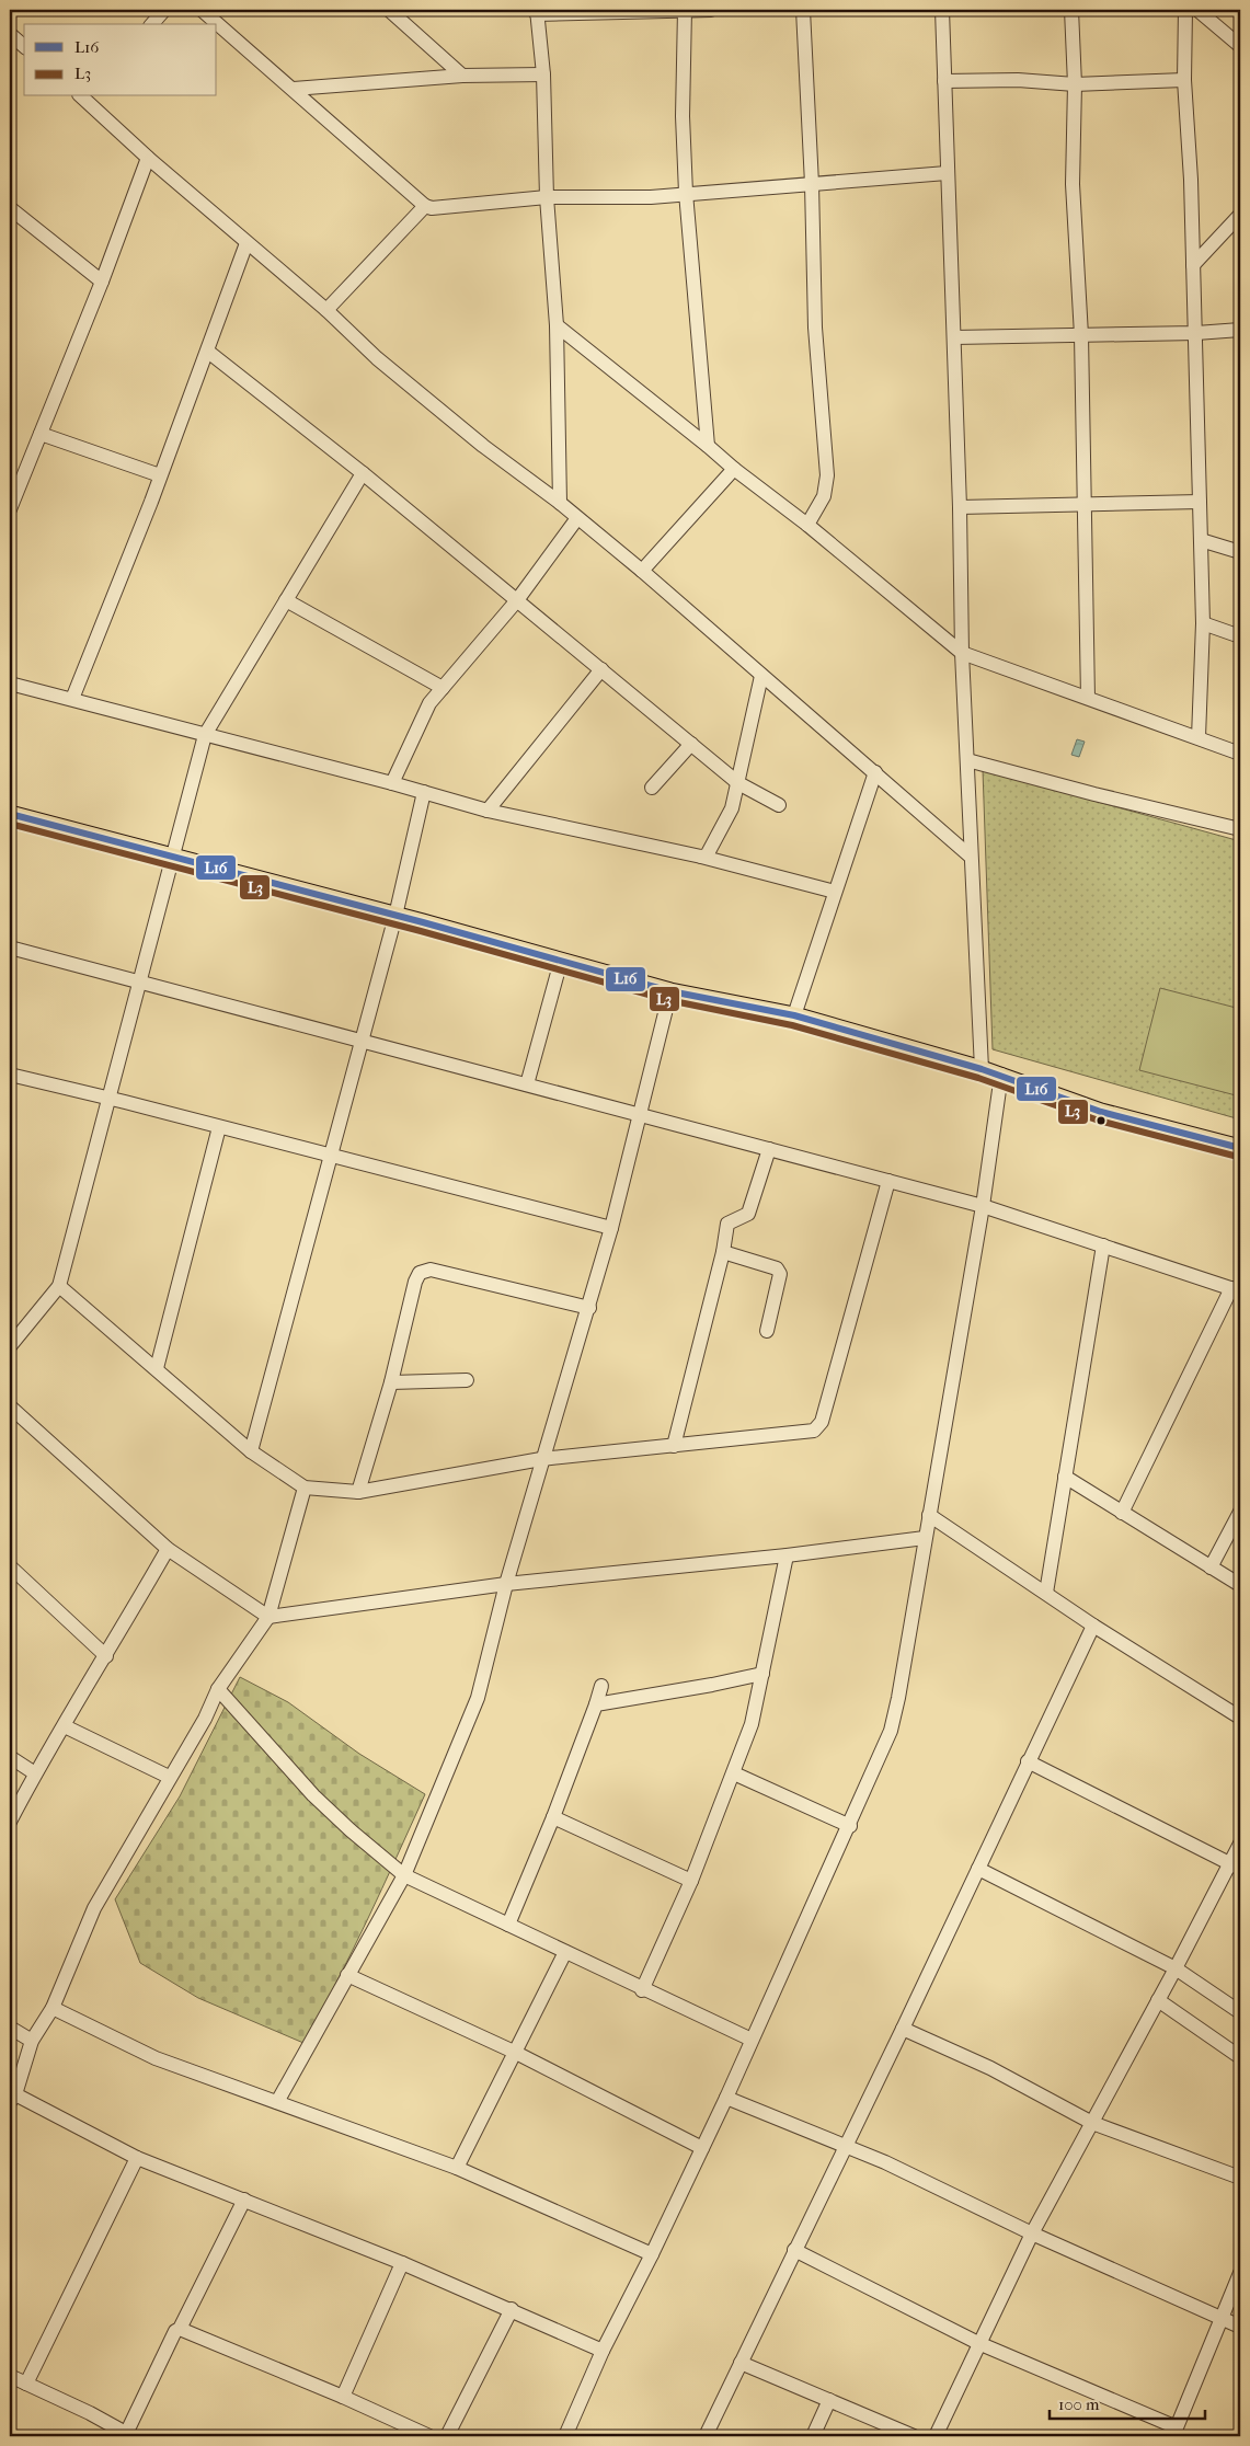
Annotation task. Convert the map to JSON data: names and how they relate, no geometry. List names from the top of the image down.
{
  "lines": ["transit line L16", "transit line L3"],
  "legend": ["L16", "L3"],
  "scale_bar": "100 m"
}
